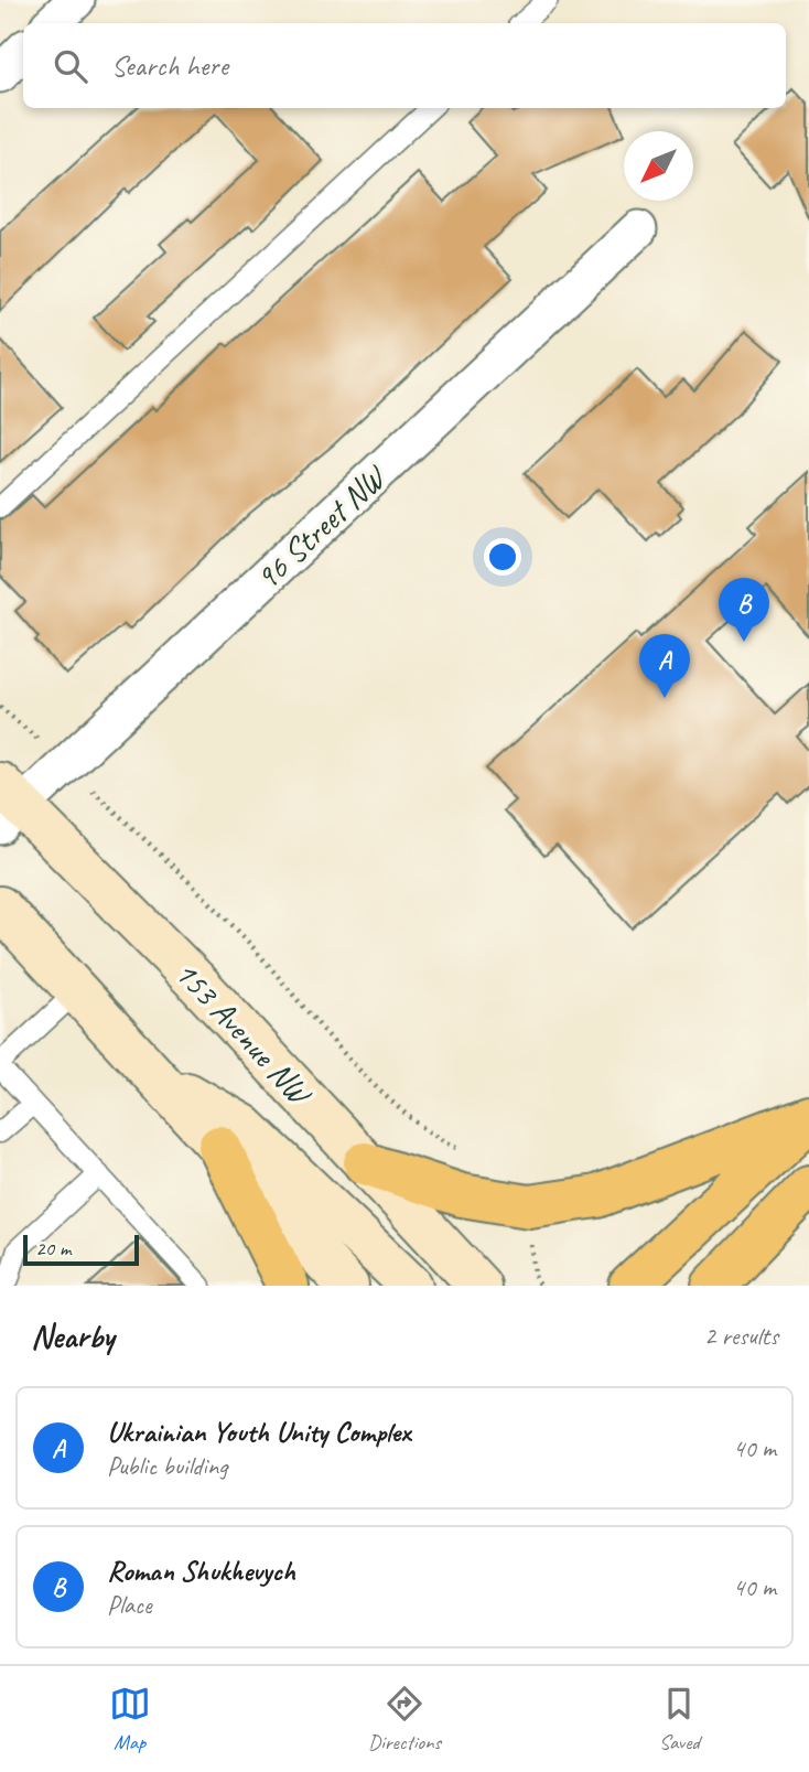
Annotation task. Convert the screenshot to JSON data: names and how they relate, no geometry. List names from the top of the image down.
{
  "streets": {
    "main road": ["153 Avenue NW"],
    "street": ["96 Street NW"]
  },
  "crossings": [
    ["96 Street NW", "153 Avenue NW"]
  ],
  "scale_bar": "20 m",
  "north": "bottom left",
  "page": {
    "search": "Search here",
    "pins": ["B", "A"],
    "scale": "20 m",
    "heading": ["Nearby", "2 results"],
    "list": [
      {
        "mark": "A",
        "name": "Ukrainian Youth Unity Complex",
        "note": "Public building",
        "value": "40 m"
      },
      {
        "mark": "B",
        "name": "Roman Shukhevych",
        "note": "Place",
        "value": "40 m"
      }
    ],
    "nav": ["Map", "Directions", "Saved"]
  }
}
